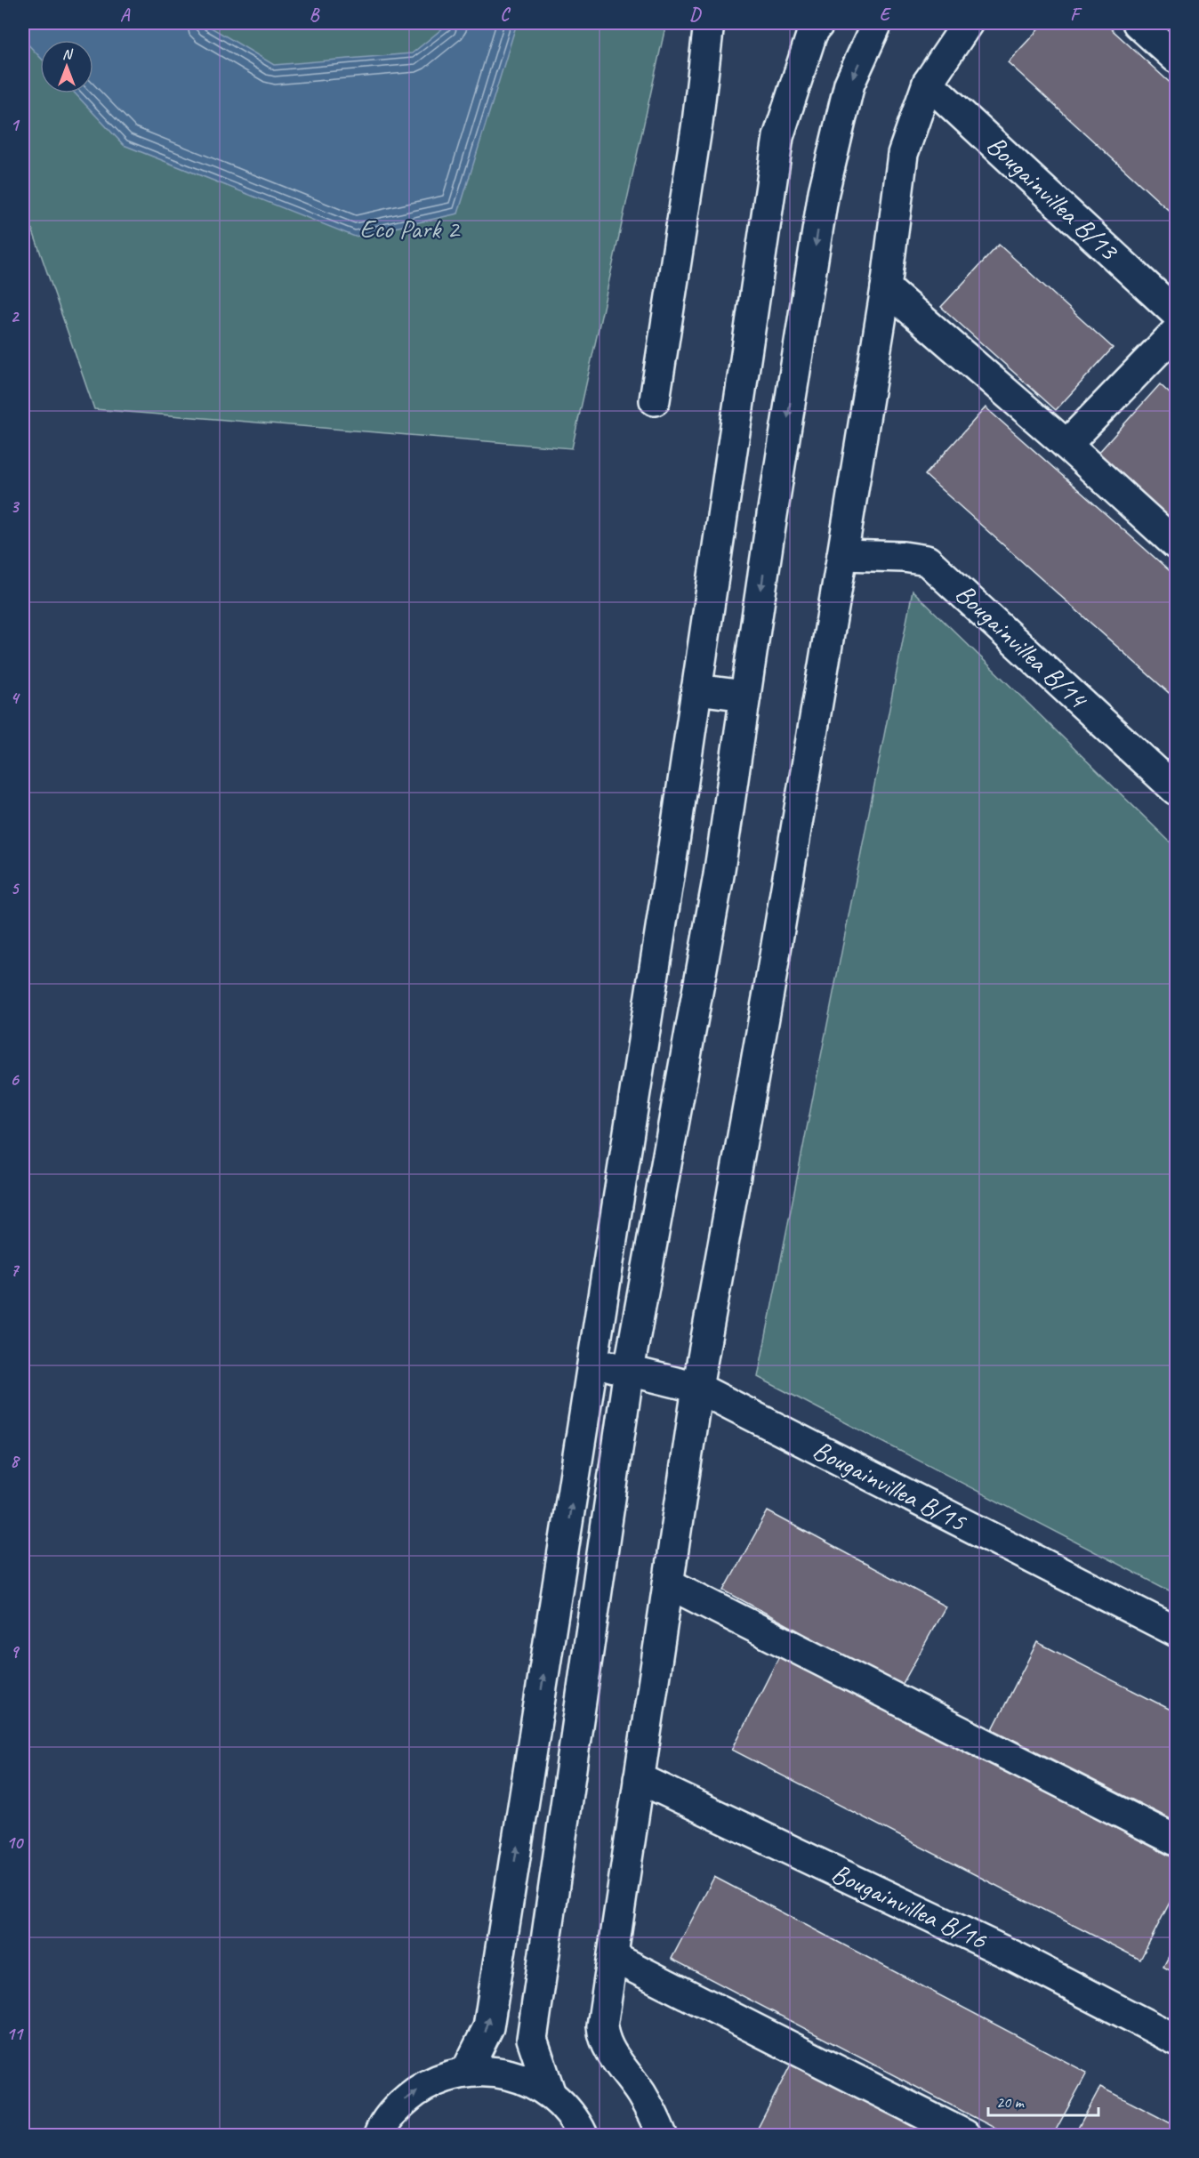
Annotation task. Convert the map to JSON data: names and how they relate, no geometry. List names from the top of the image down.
{
  "streets": {
    "street": [
      "Bougainvillea B/13",
      "Bougainvillea B/14",
      "Bougainvillea B/15",
      "Bougainvillea B/16"
    ]
  },
  "parks": ["Eco Park 2"],
  "scale_bar": "20 m",
  "north": "top",
  "grid": {
    "columns": [
      "A",
      "B",
      "C",
      "D",
      "E",
      "F"
    ],
    "rows": [
      "1",
      "2",
      "3",
      "4",
      "5",
      "6",
      "7",
      "8",
      "9",
      "10",
      "11"
    ]
  }
}
